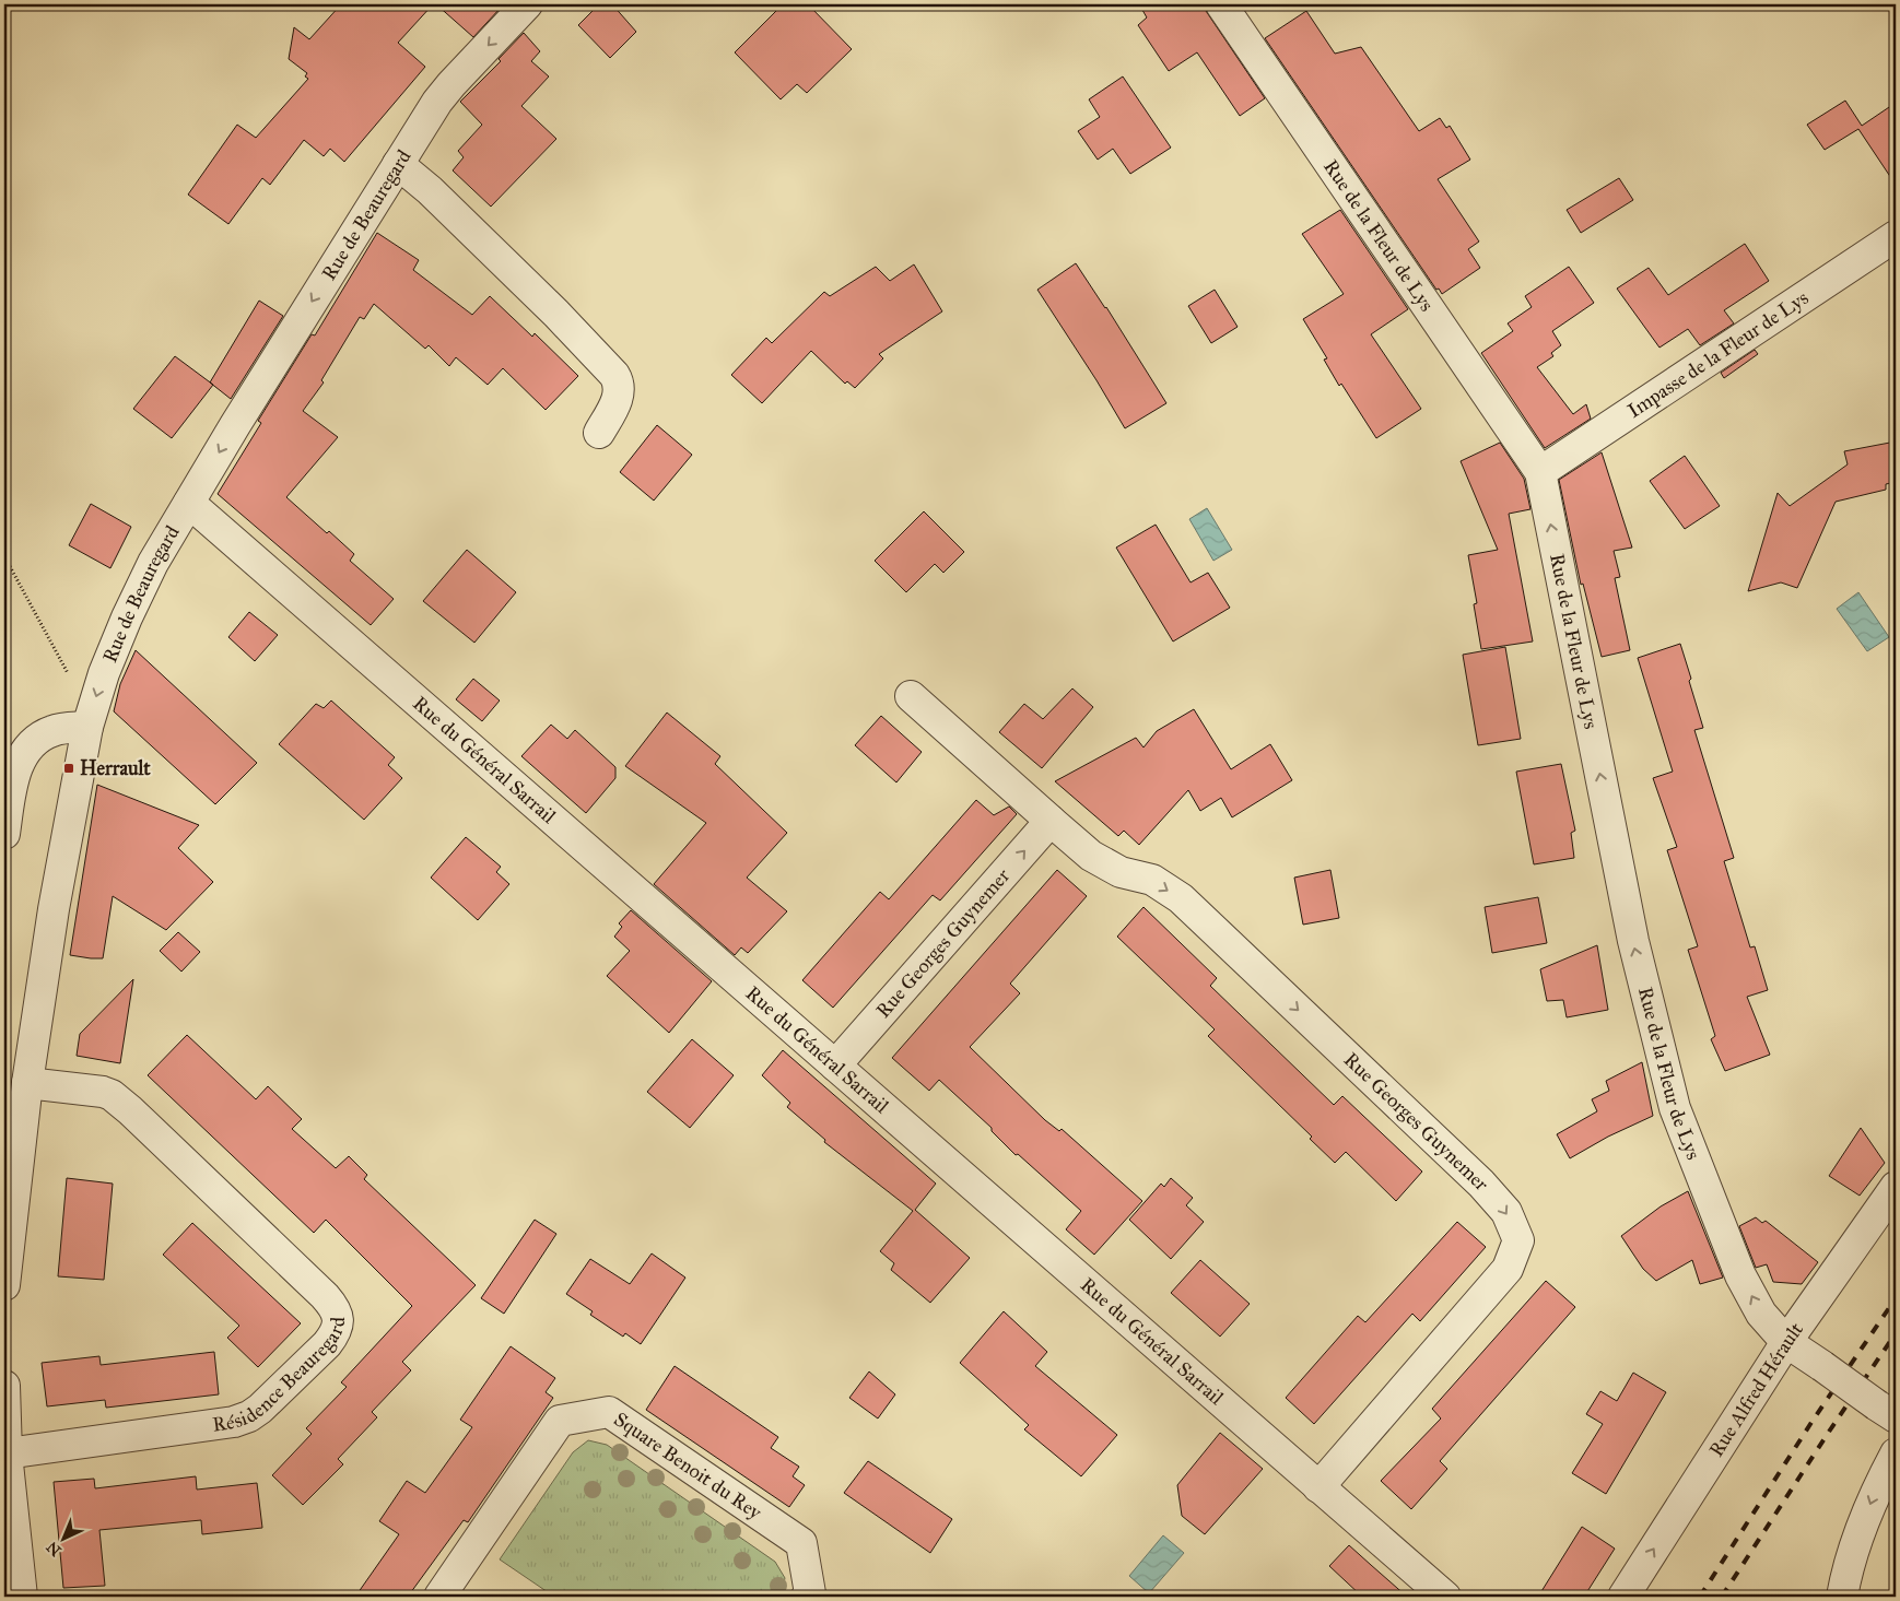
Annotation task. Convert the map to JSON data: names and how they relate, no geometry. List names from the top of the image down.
{
  "streets": {
    "street": [
      "Rue de Beauregard",
      "Rue de la Fleur de Lys",
      "Impasse de la Fleur de Lys",
      "Rue du Général Sarrail",
      "Rue Georges Guynemer",
      "Résidence Beauregard",
      "Rue Alfred Hérault",
      "Square Benoit du Rey"
    ]
  },
  "crossings": [
    ["Rue de Beauregard", "Rue du Général Sarrail"],
    ["Rue de Beauregard", "Résidence Beauregard"],
    ["Rue de la Fleur de Lys", "Impasse de la Fleur de Lys"],
    ["Rue de la Fleur de Lys", "Rue Alfred Hérault"],
    ["Rue du Général Sarrail", "Rue Georges Guynemer"]
  ],
  "one_way": ["Rue de Beauregard", "Rue de la Fleur de Lys"],
  "places": {
    "transit": ["Herrault"]
  },
  "north": "bottom left"
}
